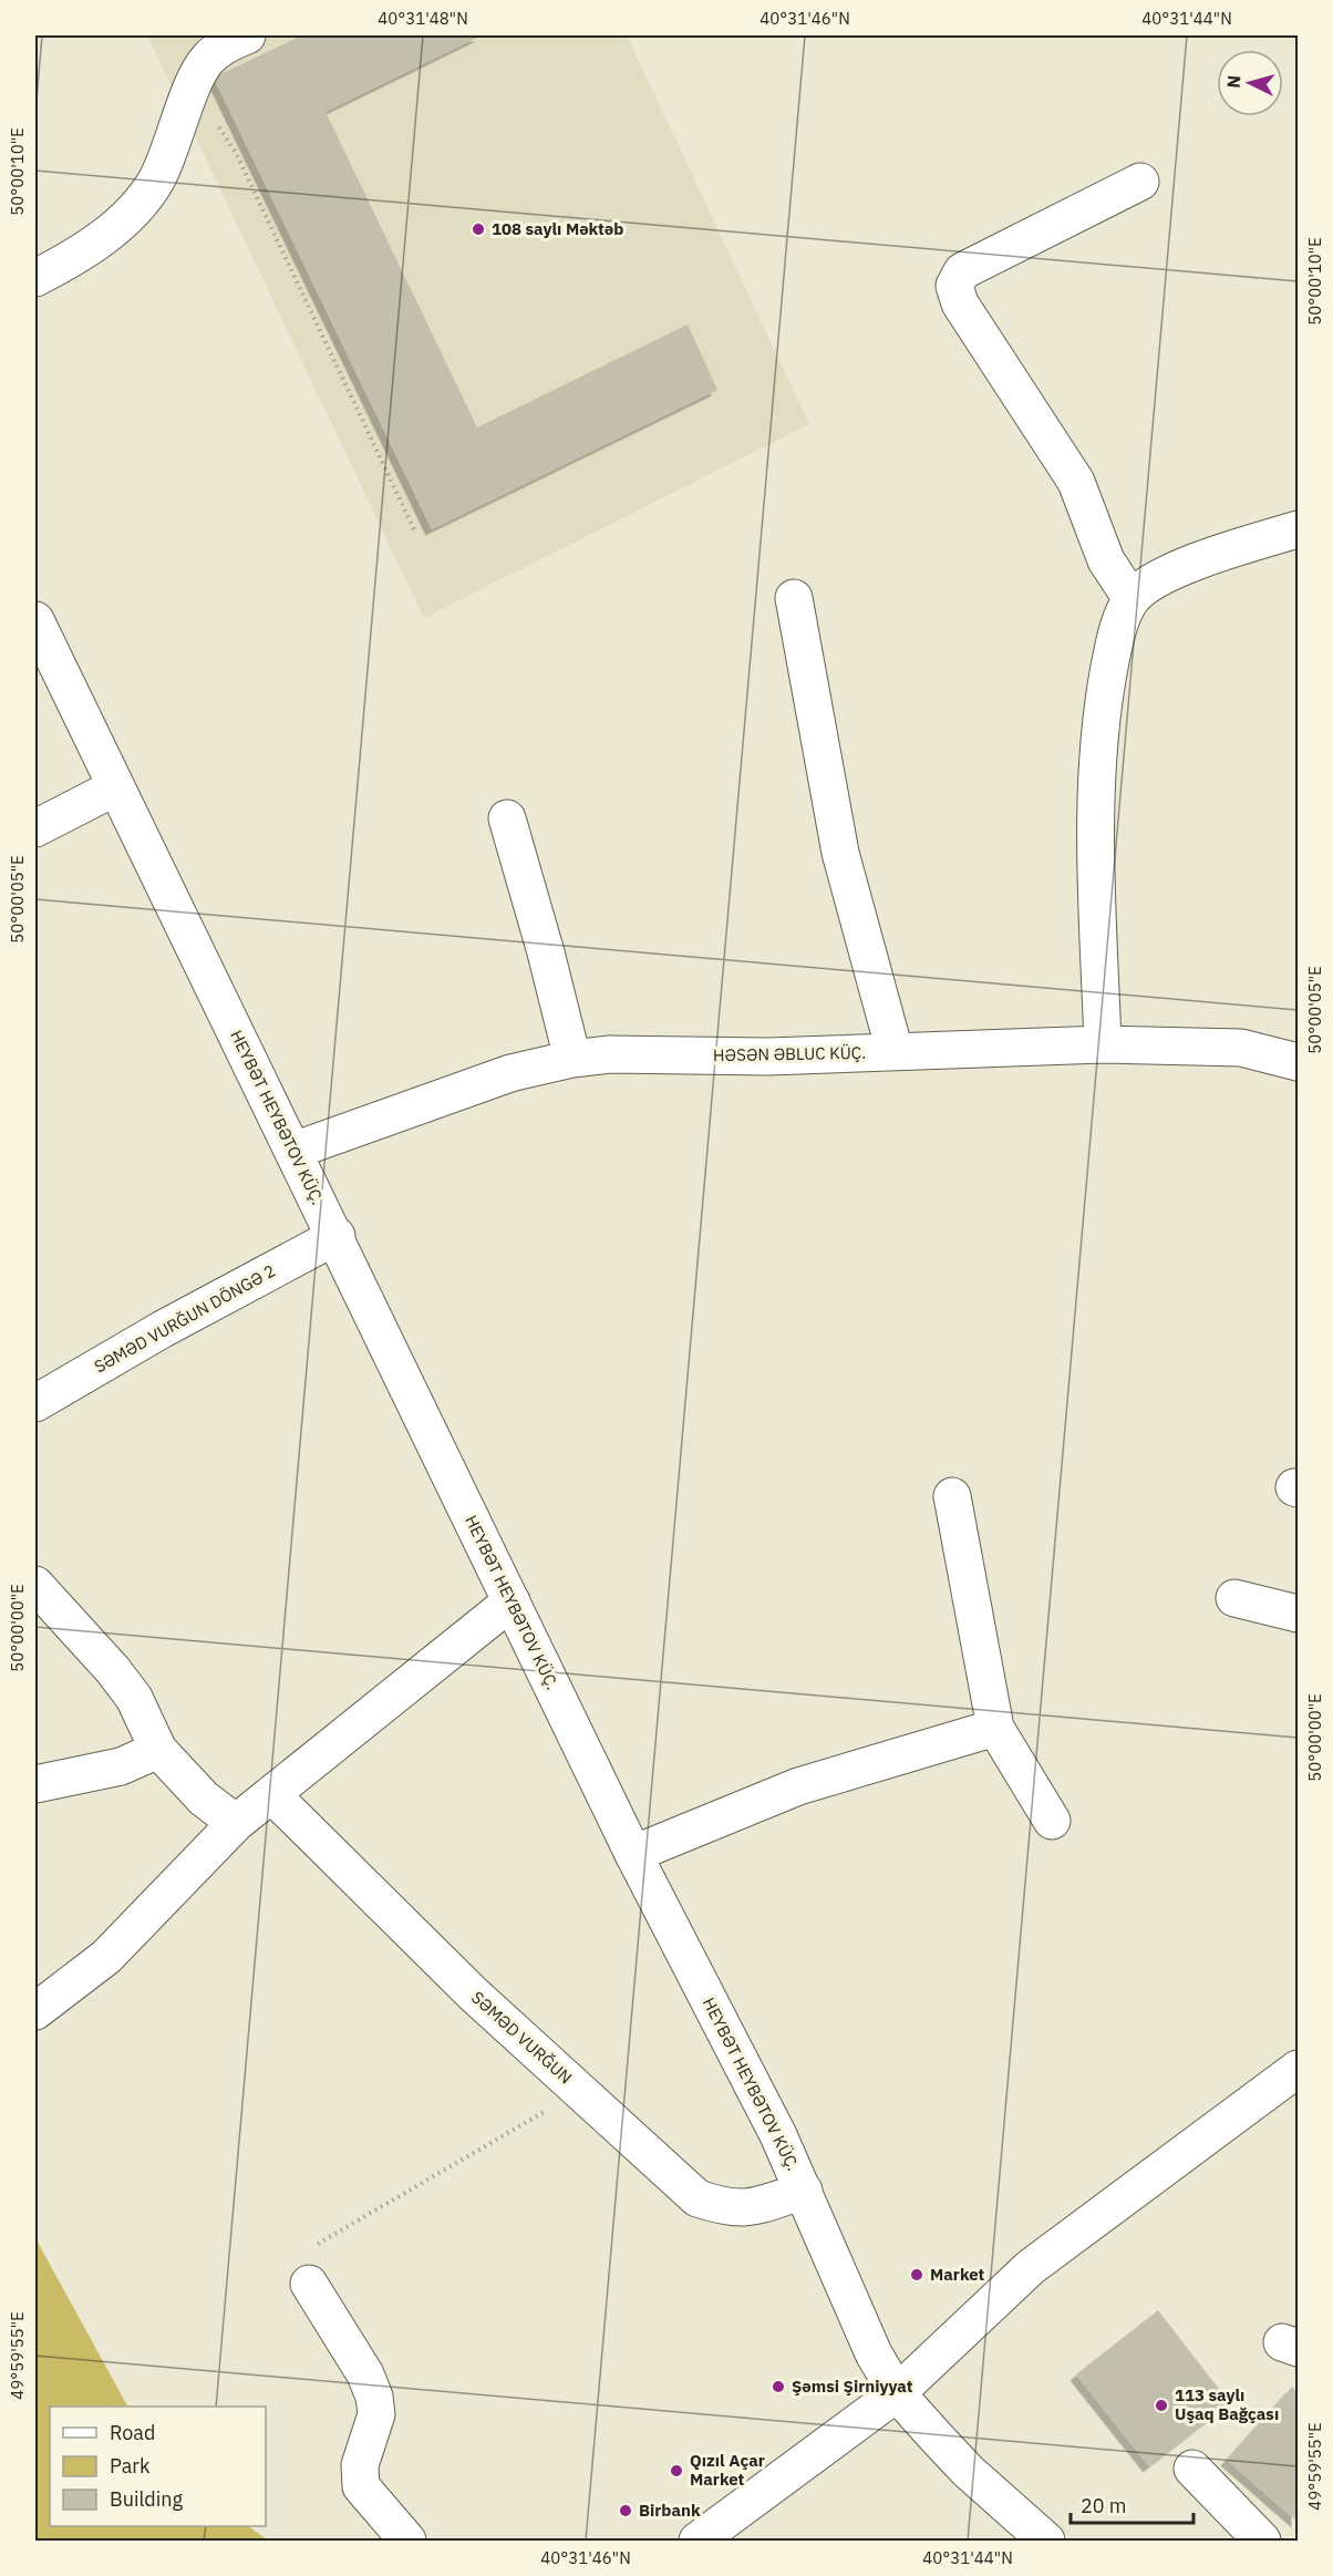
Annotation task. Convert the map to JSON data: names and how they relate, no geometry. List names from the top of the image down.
{
  "streets": {
    "street": [
      "HƏSƏN ƏBLUC KÜÇ.",
      "HEYBƏT HEYBƏTOV KÜÇ.",
      "SƏMƏD VURĞUN DÖNGƏ 2",
      "SƏMƏD VURĞUN"
    ]
  },
  "crossings": [
    ["HƏSƏN ƏBLUC KÜÇ.", "HEYBƏT HEYBƏTOV KÜÇ."],
    ["HEYBƏT HEYBƏTOV KÜÇ.", "SƏMƏD VURĞUN DÖNGƏ 2"],
    ["HEYBƏT HEYBƏTOV KÜÇ.", "SƏMƏD VURĞUN"]
  ],
  "places": [
    "108 saylı Məktəb",
    "Market",
    "Şəmsi Şirniyyat",
    "113 saylı Uşaq Bağçası",
    "Qızıl Açar Market",
    "Birbank"
  ],
  "legend": ["Road", "Park", "Building"],
  "scale_bar": "20 m",
  "north": "left",
  "coordinates": [
    "40°31'48\"N",
    "40°31'46\"N",
    "40°31'44\"N",
    "50°00'10\"E",
    "50°00'05\"E",
    "50°00'00\"E",
    "49°59'55\"E"
  ]
}
